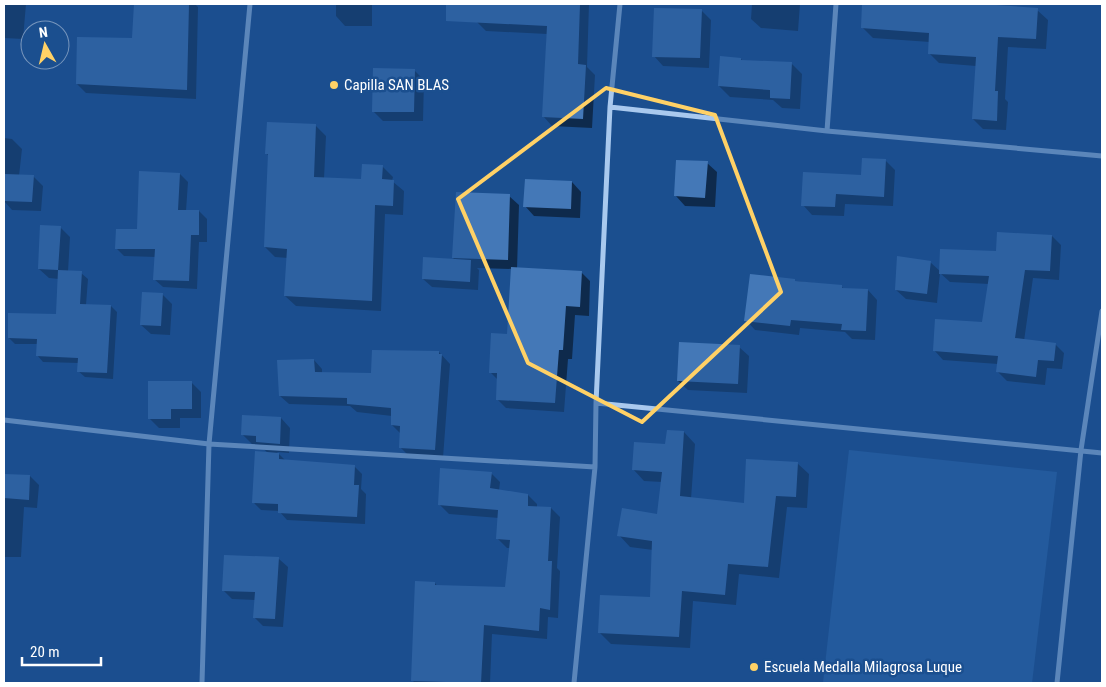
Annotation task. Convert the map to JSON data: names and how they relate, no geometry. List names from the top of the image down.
{
  "places": ["Capilla SAN BLAS", "Escuela Medalla Milagrosa Luque"],
  "scale_bar": "20 m",
  "north": "top"
}
